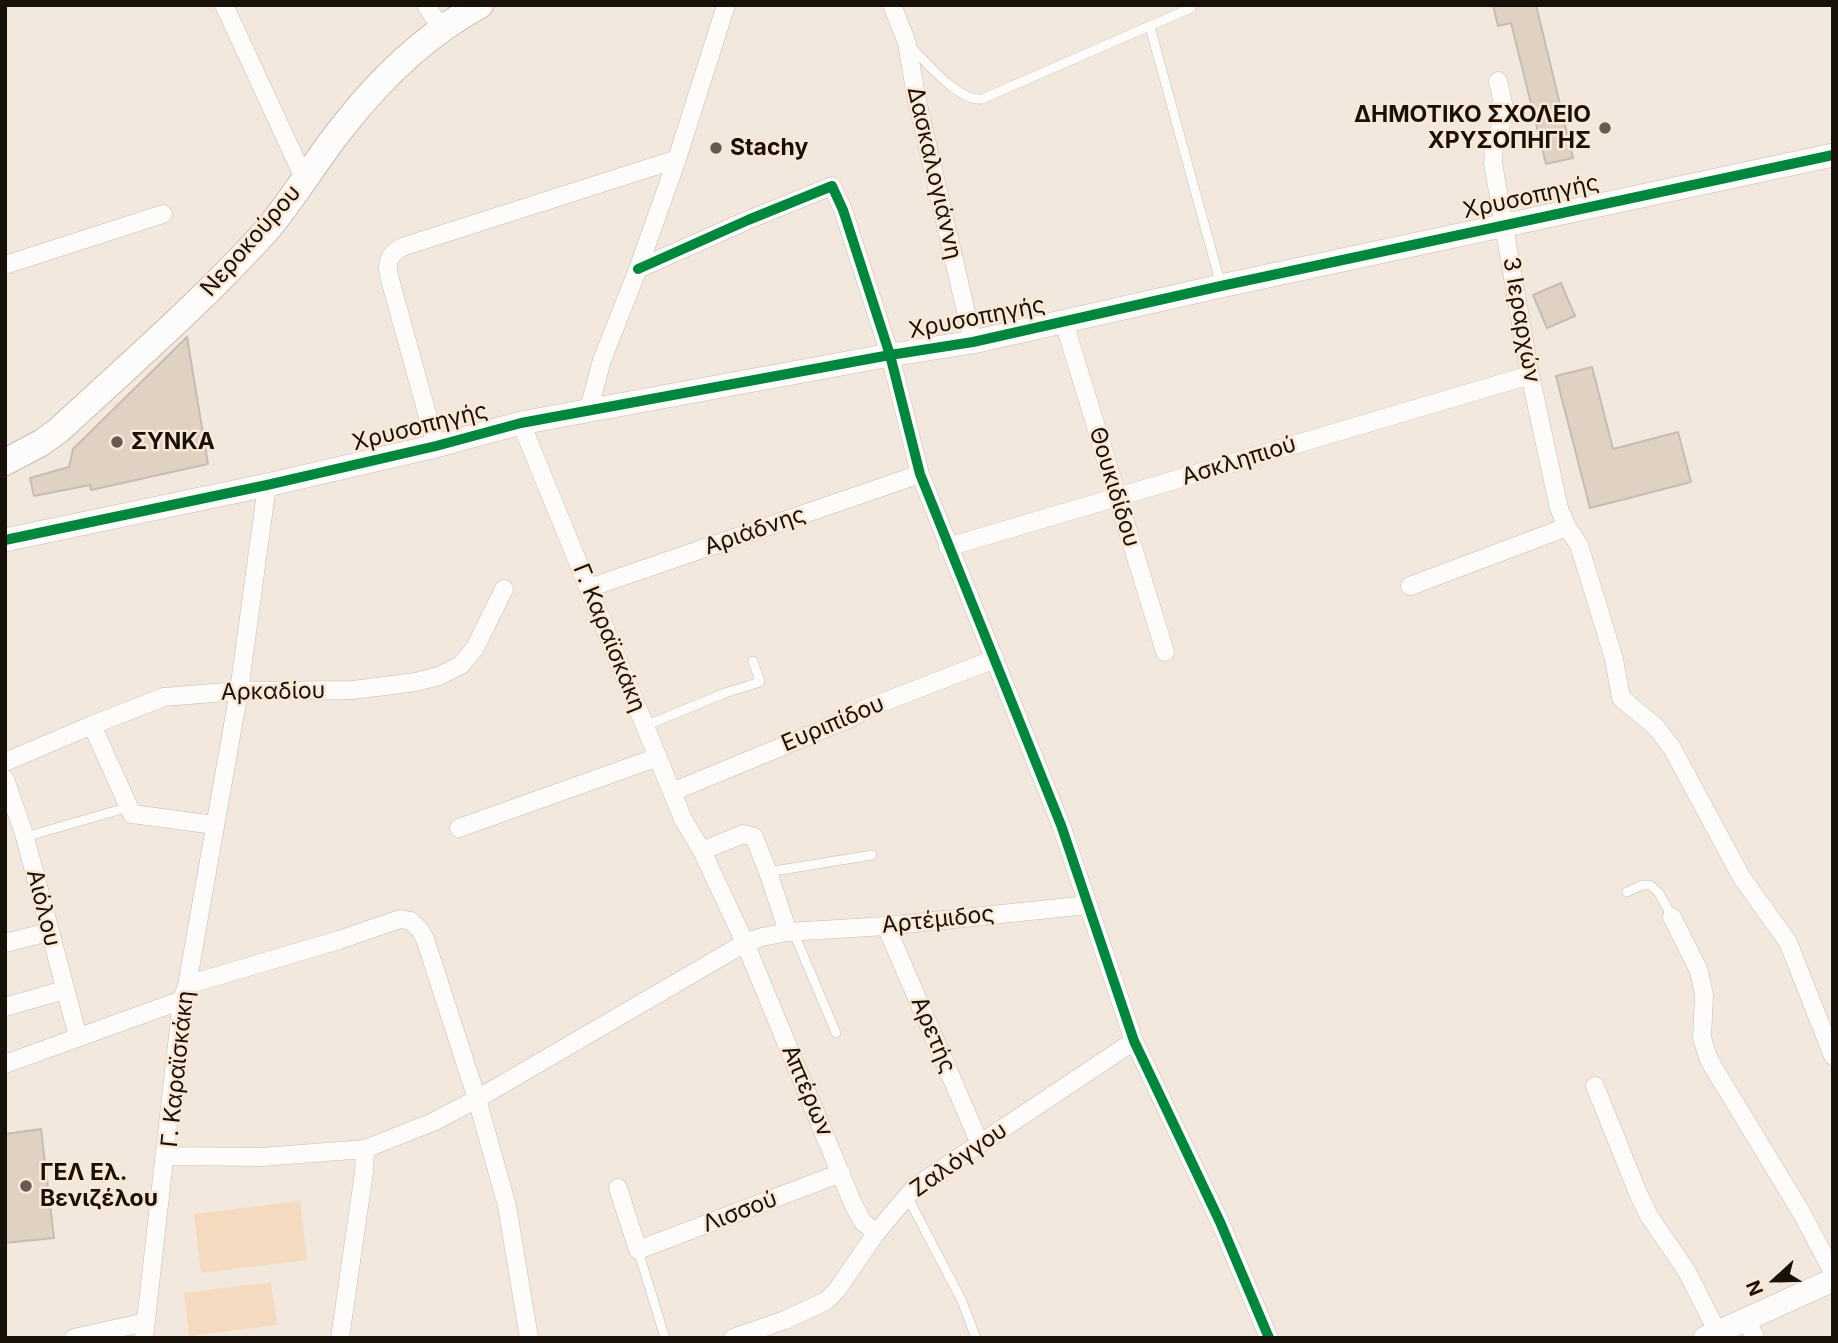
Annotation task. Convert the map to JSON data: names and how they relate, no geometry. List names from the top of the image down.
{
  "streets": {
    "main road": ["Νεροκούρου"],
    "street": [
      "Δασκαλογιάννη",
      "Χρυσοπηγής",
      "3 Ιεραρχών",
      "Ασκληπιού",
      "Θουκιδίδου",
      "Αριάδνης",
      "Γ. Καραϊσκάκη",
      "Αρκαδίου",
      "Ευριπίδου",
      "Αιόλου",
      "Αρτέμιδος",
      "Αρετής",
      "Απτέρων",
      "Ζαλόγγου",
      "Λισσού"
    ]
  },
  "crossings": [
    ["Δασκαλογιάννη", "Χρυσοπηγής"],
    ["Χρυσοπηγής", "3 Ιεραρχών"],
    ["Χρυσοπηγής", "Θουκιδίδου"],
    ["Χρυσοπηγής", "Γ. Καραϊσκάκη"],
    ["3 Ιεραρχών", "Ασκληπιού"],
    ["Ασκληπιού", "Θουκιδίδου"],
    ["Αριάδνης", "Γ. Καραϊσκάκη"],
    ["Γ. Καραϊσκάκη", "Αρκαδίου"],
    ["Γ. Καραϊσκάκη", "Ευριπίδου"],
    ["Γ. Καραϊσκάκη", "Αρτέμιδος"],
    ["Γ. Καραϊσκάκη", "Απτέρων"],
    ["Αρτέμιδος", "Αρετής"],
    ["Αρετής", "Ζαλόγγου"],
    ["Απτέρων", "Ζαλόγγου"],
    ["Απτέρων", "Λισσού"]
  ],
  "places": [
    "ΔΗΜΟΤΙΚΟ ΣΧΟΛΕΙΟ ΧΡΥΣΟΠΗΓΗΣ",
    "Stachy",
    "ΣΥΝΚΑ",
    "ΓΕΛ Ελ. Βενιζέλου"
  ],
  "north": "left"
}
